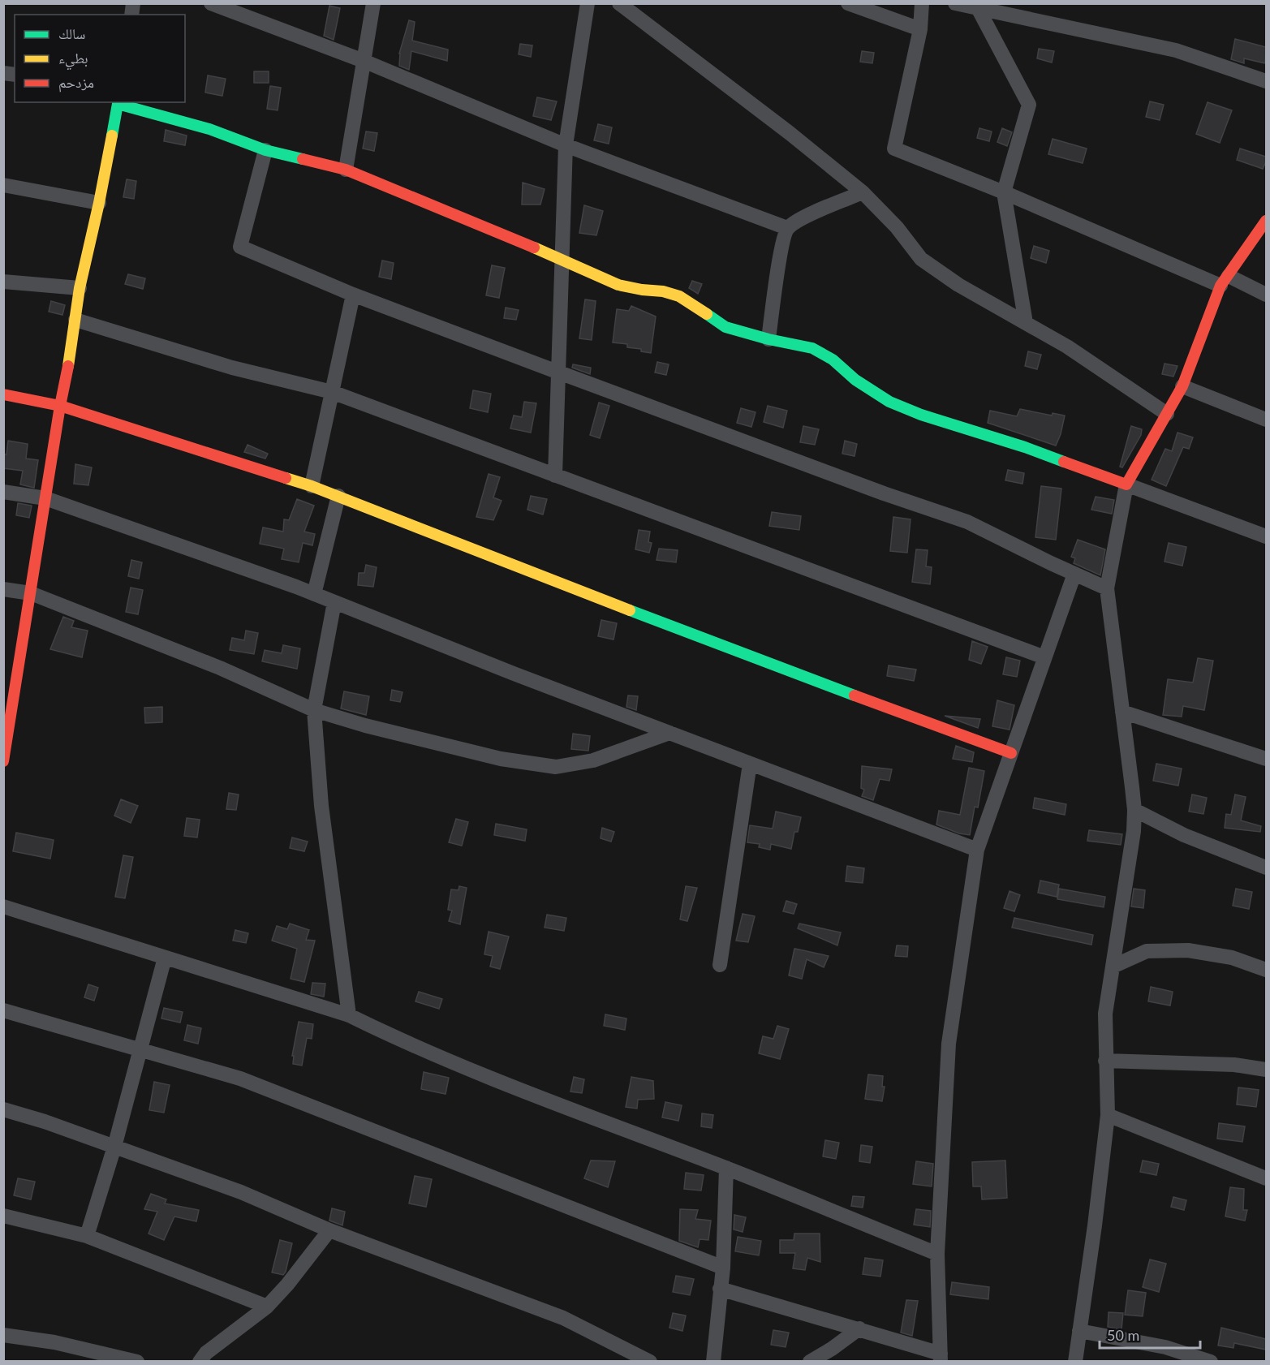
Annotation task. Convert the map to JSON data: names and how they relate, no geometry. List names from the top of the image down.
{
  "legend": ["سالك", "بطيء", "مزدحم"],
  "scale_bar": "50 m"
}
